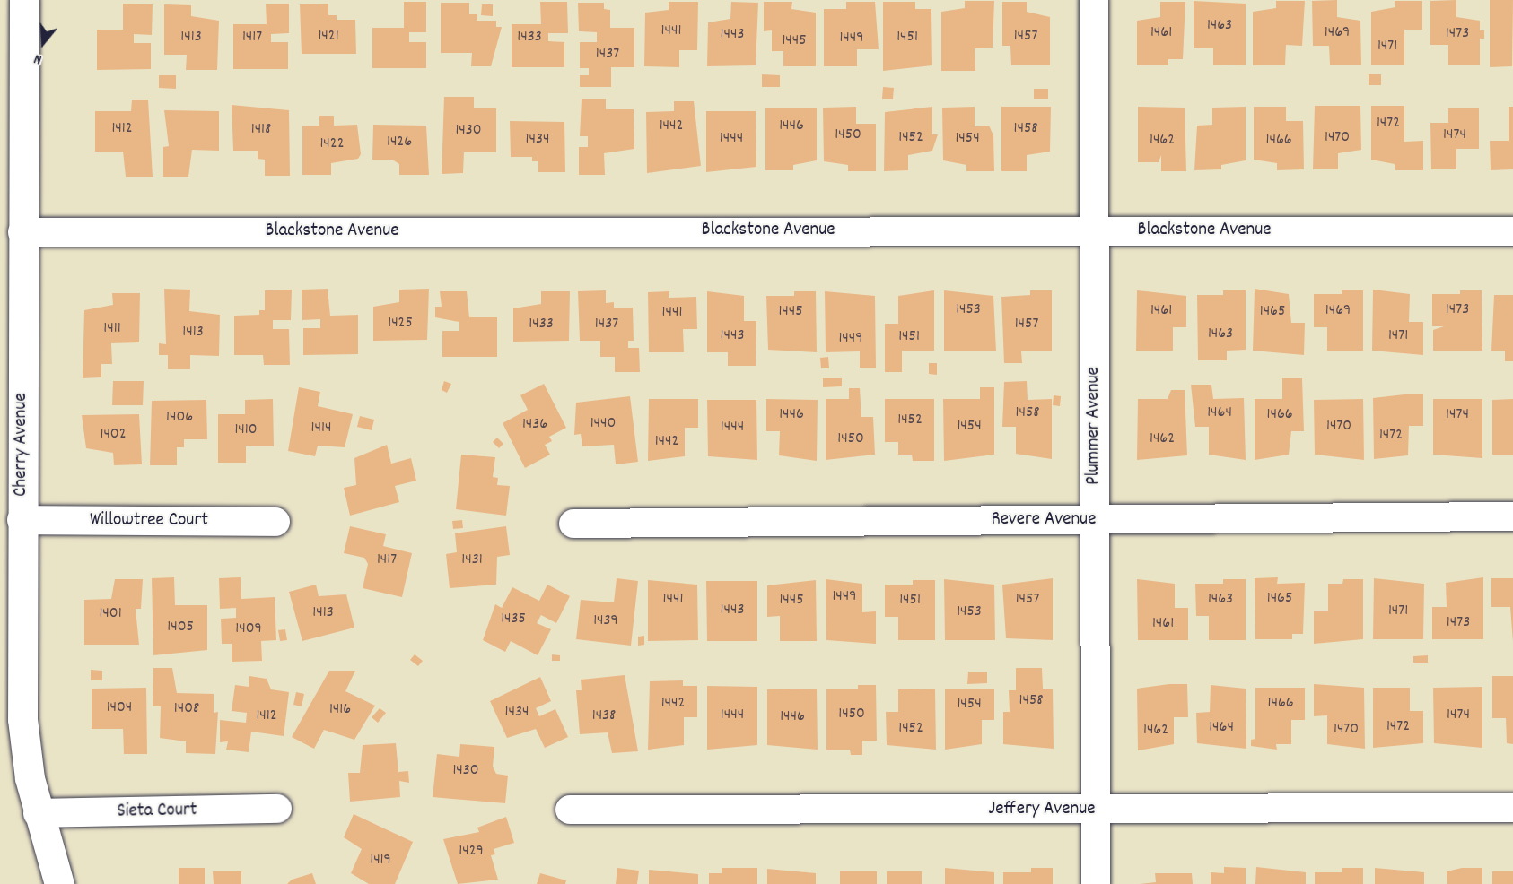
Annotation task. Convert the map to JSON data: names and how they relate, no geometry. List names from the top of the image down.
{
  "streets": {
    "street": [
      "Blackstone Avenue",
      "Plummer Avenue",
      "Cherry Avenue",
      "Revere Avenue",
      "Willowtree Court",
      "Jeffery Avenue",
      "Sieta Court"
    ]
  },
  "crossings": [
    ["Blackstone Avenue", "Plummer Avenue"],
    ["Blackstone Avenue", "Cherry Avenue"],
    ["Plummer Avenue", "Revere Avenue"],
    ["Plummer Avenue", "Jeffery Avenue"],
    ["Cherry Avenue", "Willowtree Court"],
    ["Cherry Avenue", "Sieta Court"]
  ],
  "house_numbers": [
    "1463",
    "1441",
    "1461",
    "1469",
    "1473",
    "1443",
    "1421",
    "1457",
    "1413",
    "1417",
    "1433",
    "1451",
    "1449",
    "1445",
    "1471",
    "1437",
    "1472",
    "1442",
    "1446",
    "1412",
    "1458",
    "1418",
    "1430",
    "1450",
    "1474",
    "1452",
    "1470",
    "1444",
    "1454",
    "1434",
    "1462",
    "1466",
    "1426",
    "1422",
    "1453",
    "1473",
    "1461",
    "1469",
    "1445",
    "1465",
    "1441",
    "1425",
    "1433",
    "1437",
    "1457",
    "1411",
    "1413",
    "1463",
    "1443",
    "1471",
    "1451",
    "1449",
    "1458",
    "1464",
    "1446",
    "1466",
    "1474",
    "1406",
    "1452",
    "1440",
    "1436",
    "1454",
    "1470",
    "1444",
    "1414",
    "1410",
    "1402",
    "1472",
    "1450",
    "1462",
    "1442",
    "1417",
    "1431",
    "1449",
    "1465",
    "1441",
    "1457",
    "1463",
    "1445",
    "1451",
    "1443",
    "1471",
    "1453",
    "1413",
    "1401",
    "1435",
    "1439",
    "1473",
    "1461",
    "1405",
    "1409",
    "1458",
    "1442",
    "1466",
    "1454",
    "1404",
    "1408",
    "1416",
    "1434",
    "1450",
    "1444",
    "1474",
    "1412",
    "1438",
    "1446",
    "1472",
    "1464",
    "1452",
    "1470",
    "1462",
    "1430",
    "1429",
    "1419"
  ],
  "north": "bottom"
}
